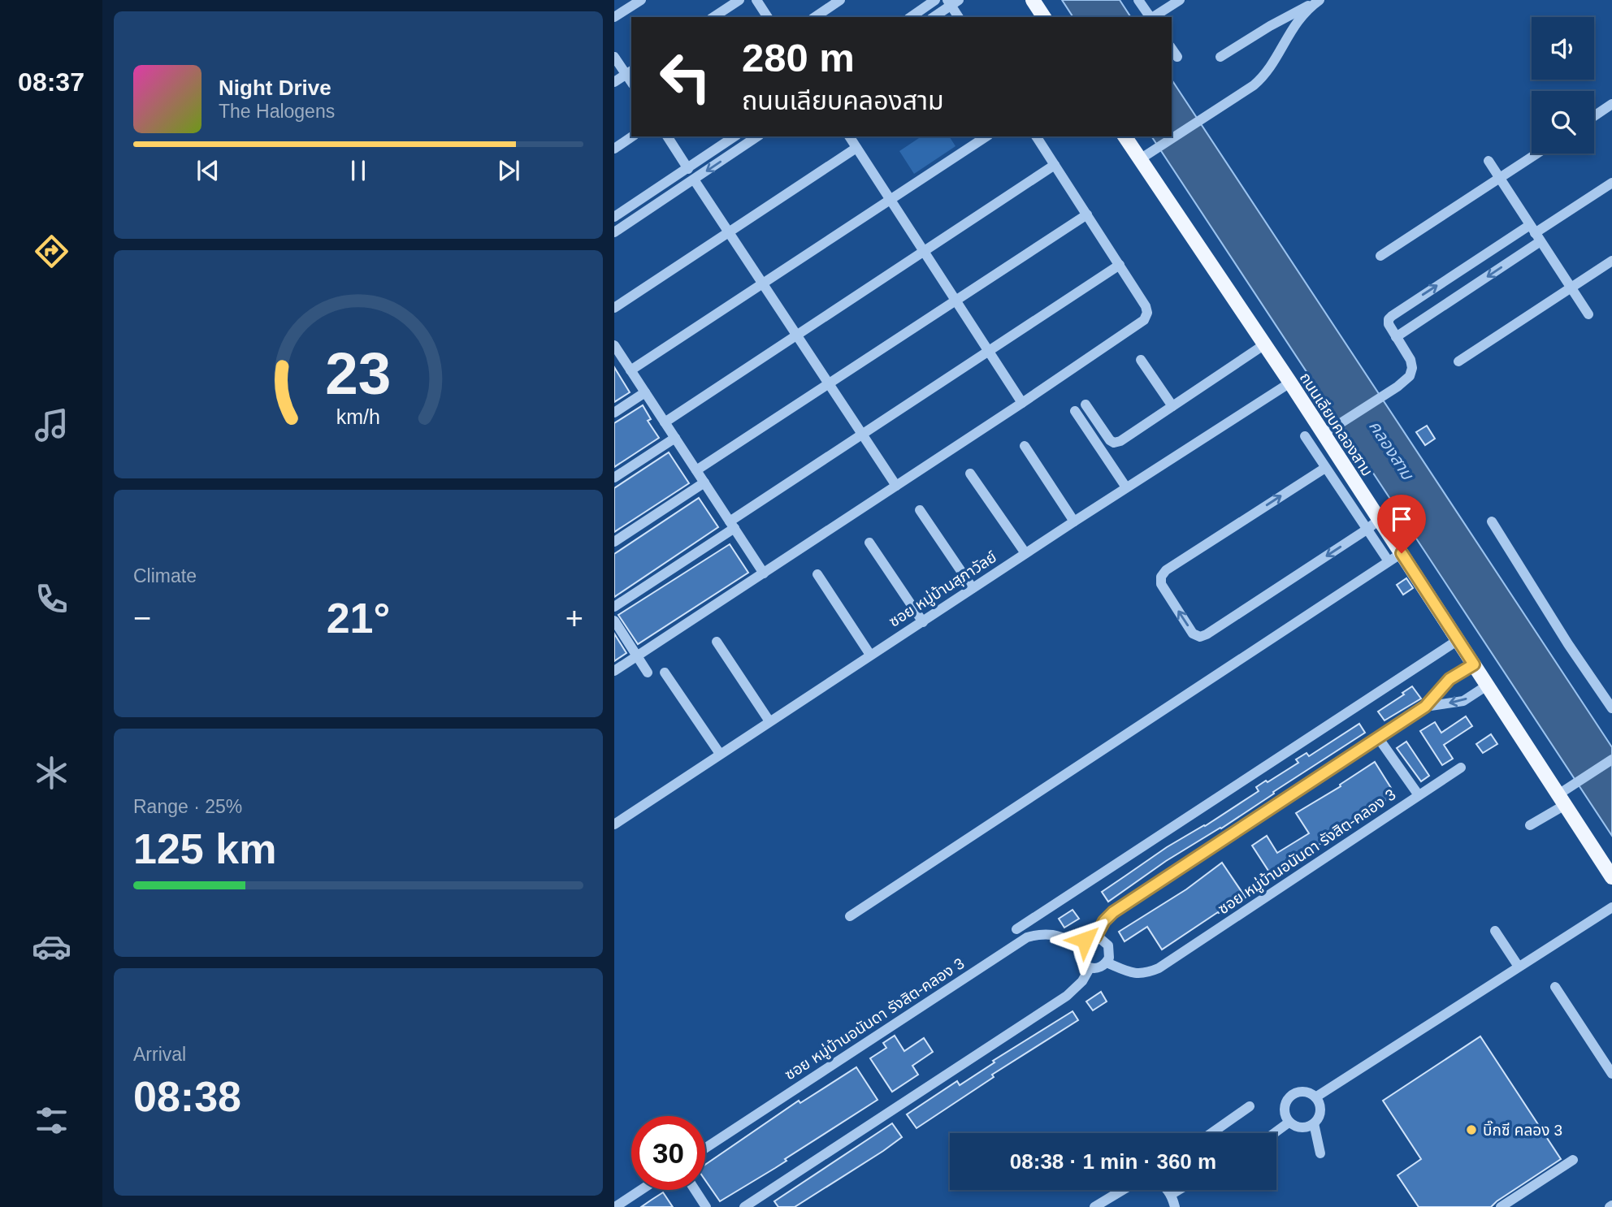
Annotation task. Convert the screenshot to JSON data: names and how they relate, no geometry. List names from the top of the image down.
{
  "streets": {
    "main road": ["ถนนเลียบคลองสาม"],
    "street": ["ซอย หมู่บ้านสุภาวัลย์", "ซอย หมู่บ้านอนันดา รังสิต-คลอง 3"]
  },
  "crossings": [
    ["ถนนเลียบคลองสาม", "ซอย หมู่บ้านสุภาวัลย์"]
  ],
  "water": ["คลองสาม"],
  "places": ["บิ๊กซี คลอง 3"],
  "page": {
    "tabs": "08:37",
    "turn": ["280 m", "ถนนเลียบคลองสาม"],
    "song": ["Night Drive", "The Halogens"],
    "tile": [
      "Climate",
      ["Range · 25%", "125 km"],
      ["Arrival", "08:38"]
    ],
    "heat": ["−", "21°", "+"],
    "limit": "30",
    "trip": "08:38 · 1 min · 360 m",
    "gauge": ["23", "km/h"]
  }
}
